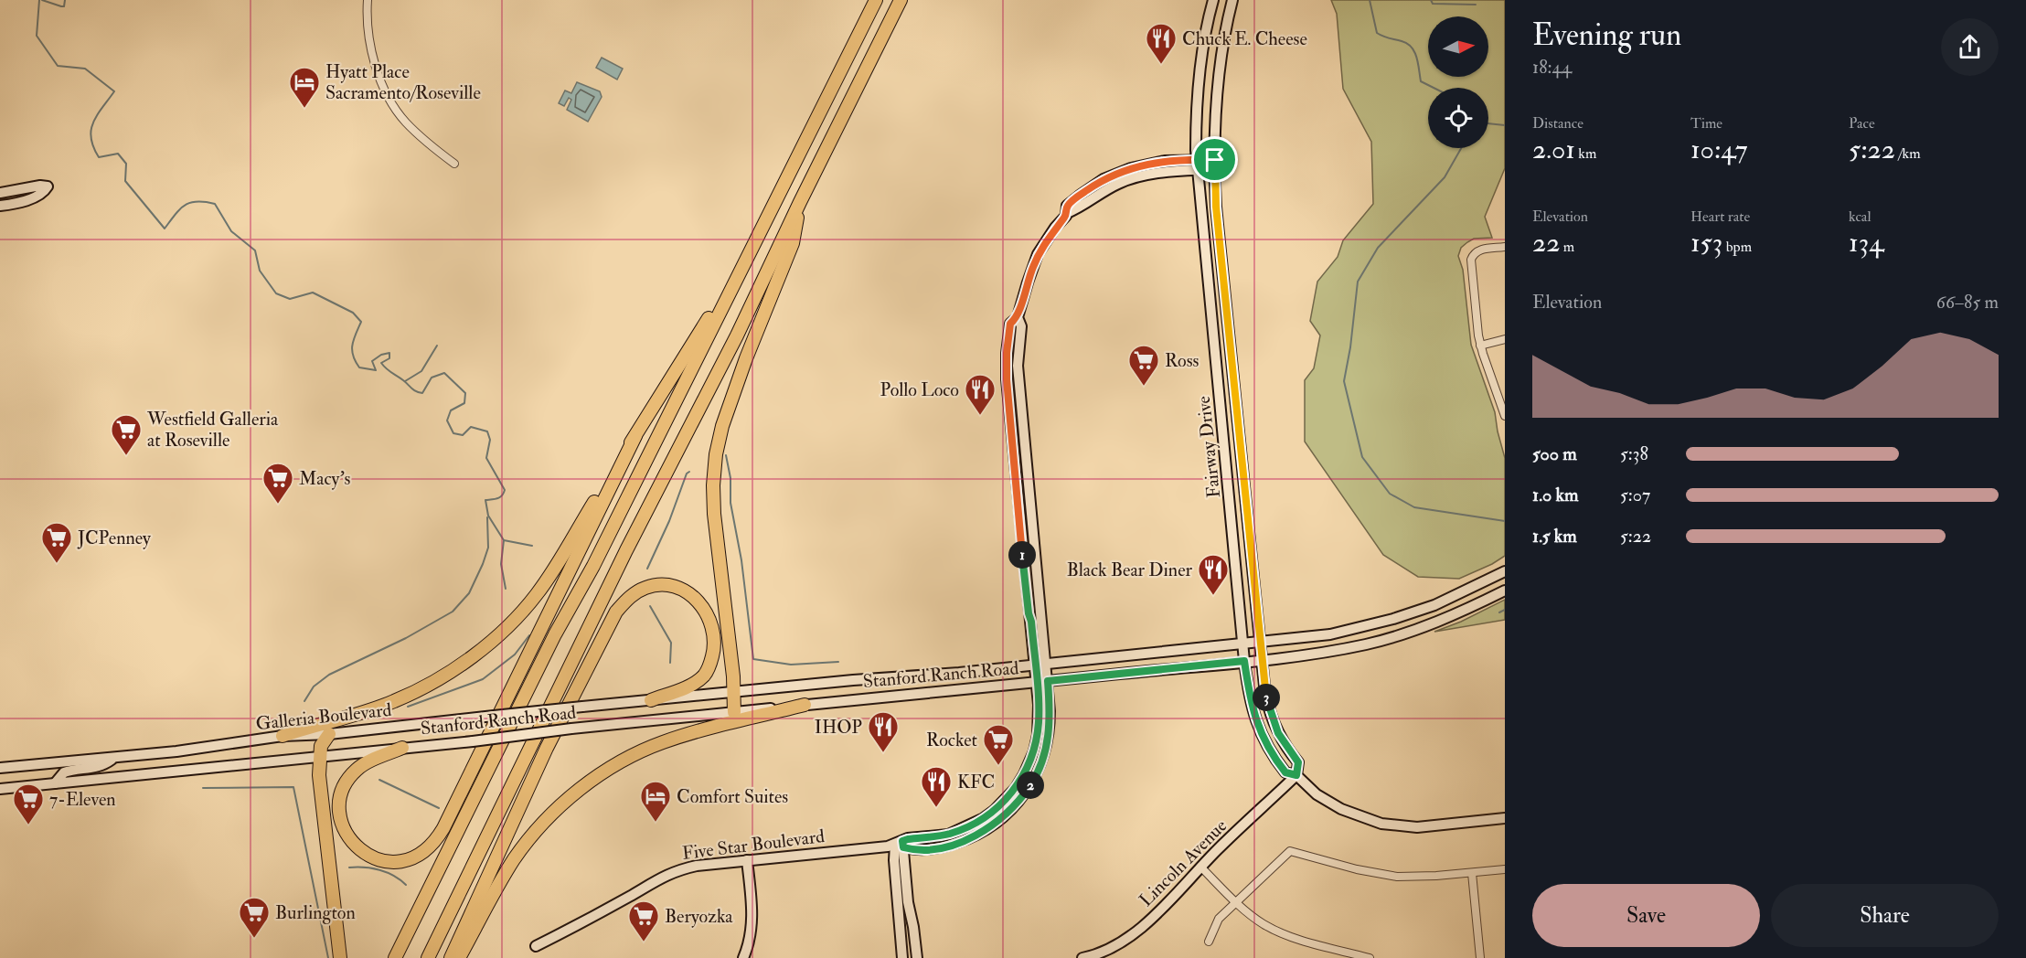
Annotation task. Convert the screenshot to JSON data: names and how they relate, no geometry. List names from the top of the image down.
{
  "streets": {
    "main road": [
      "Fairway Drive",
      "Stanford Ranch Road",
      "Galleria Boulevard",
      "Five Star Boulevard",
      "Lincoln Avenue"
    ]
  },
  "crossings": [
    ["Fairway Drive", "Stanford Ranch Road"],
    ["Fairway Drive", "Five Star Boulevard"],
    ["Fairway Drive", "Lincoln Avenue"],
    ["Stanford Ranch Road", "Galleria Boulevard"],
    ["Stanford Ranch Road", "Five Star Boulevard"]
  ],
  "places": {
    "restaurant": [
      "Chuck E. Cheese",
      "Pollo Loco",
      "Black Bear Diner",
      "IHOP",
      "KFC"
    ],
    "hotel": ["Hyatt Place Sacramento/Roseville", "Comfort Suites"],
    "supermarket": [
      "Ross",
      "Westfield Galleria at Roseville",
      "Macy's",
      "JCPenney",
      "Rocket",
      "7-Eleven",
      "Burlington",
      "Beryozka"
    ]
  },
  "north": "right",
  "page": {
    "heading": ["Evening run", "18:44"],
    "stats": [
      ["Distance", "2.01 km"],
      ["Time", "10:47"],
      ["Pace", "5:22 /km"],
      ["Elevation", "22 m"],
      ["Heart rate", "153 bpm"],
      ["kcal", "134"]
    ],
    "chart": ["Elevation", "66–85 m"],
    "list": [
      {
        "name": "500 m",
        "note": "5:38"
      },
      {
        "name": "1.0 km",
        "note": "5:07"
      },
      {
        "name": "1.5 km",
        "note": "5:22"
      }
    ],
    "pins": ["1", "3", "2"],
    "buttons": ["Save", "Share"]
  }
}
